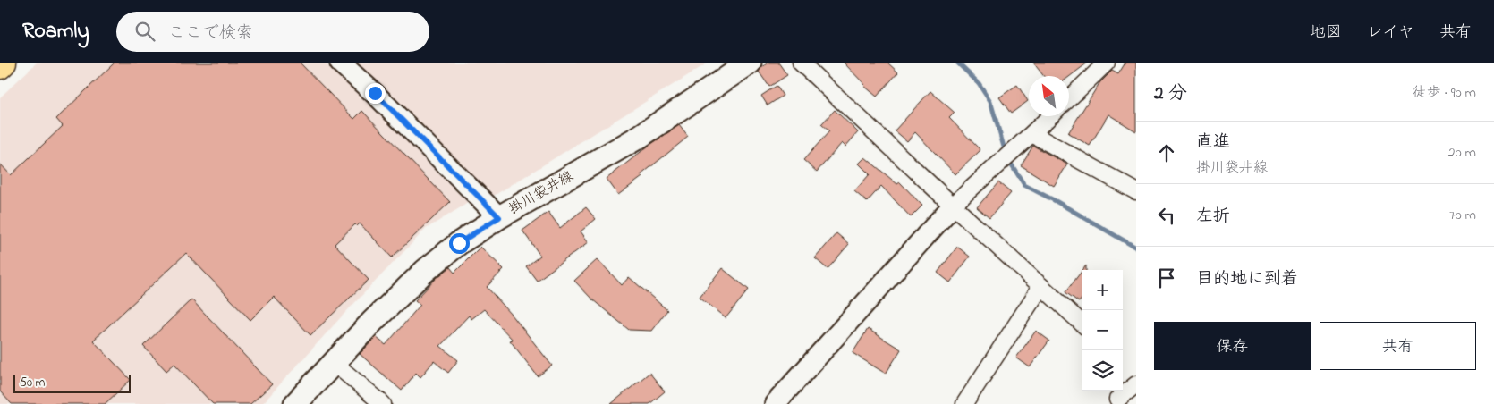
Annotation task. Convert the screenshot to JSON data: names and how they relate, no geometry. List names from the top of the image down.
{
  "streets": {
    "main road": ["掛川袋井線"]
  },
  "scale_bar": "50 m",
  "north": "top left",
  "page": {
    "header": "Roamly",
    "search": "ここで検索",
    "nav": ["地図", "レイヤ", "共有"],
    "heading": ["2 分", "徒歩 · 90 m"],
    "list": [
      ["直進", "掛川袋井線", "20 m"],
      ["左折", "70 m"],
      "目的地に到着"
    ],
    "map_buttons": ["+", "−"],
    "buttons": ["保存", "共有"],
    "scale": "50 m"
  }
}
